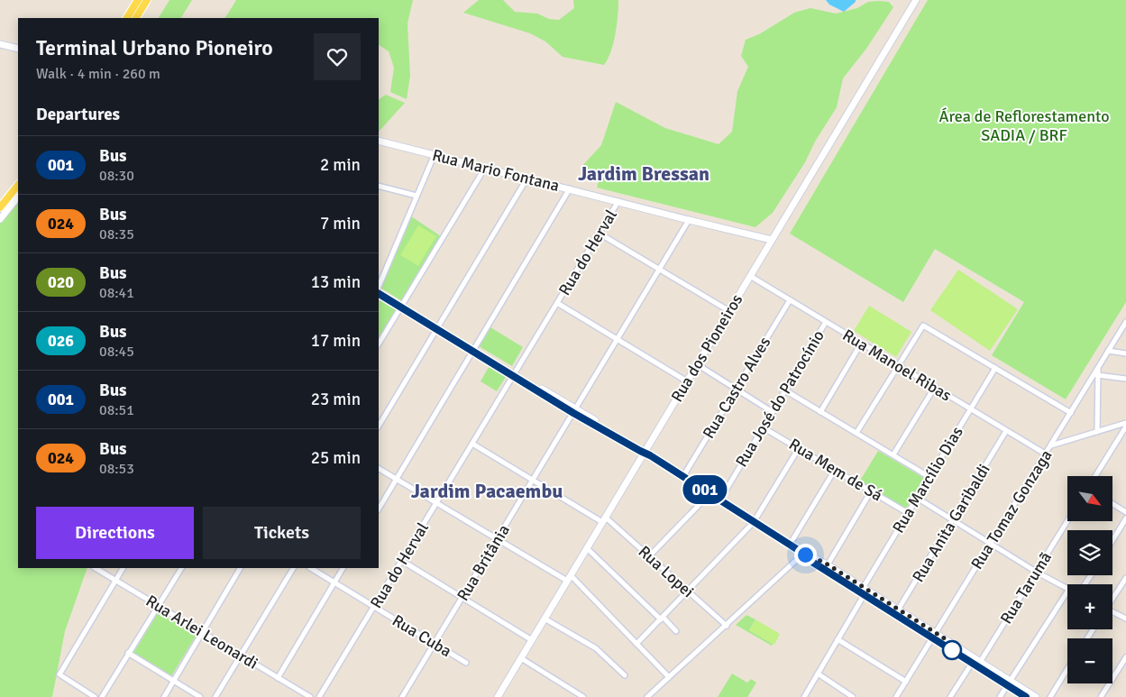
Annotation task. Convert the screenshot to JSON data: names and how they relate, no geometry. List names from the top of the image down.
{
  "streets": {
    "main road": ["Rua Mario Fontana", "Rua dos Pioneiros"],
    "street": [
      "Rua do Herval",
      "Rua Manoel Ribas",
      "Rua Castro Alves",
      "Rua José do Patrocínio",
      "Rua Mem de Sá",
      "Rua Marcílio Dias",
      "Rua Tomaz Gonzaga",
      "Rua Anita Garibaldi",
      "Rua Britânia",
      "Rua Lopei",
      "Rua Tarumã",
      "Rua Arlei Leonardi",
      "Rua Cuba"
    ]
  },
  "crossings": [
    ["Rua Mario Fontana", "Rua do Herval"],
    ["Rua Mario Fontana", "Rua dos Pioneiros"],
    ["Rua Mario Fontana", "Rua Britânia"],
    ["Rua do Herval", "Rua Lopei"],
    ["Rua do Herval", "Rua Cuba"],
    ["Rua dos Pioneiros", "Rua Manoel Ribas"],
    ["Rua dos Pioneiros", "Rua Lopei"],
    ["Rua Manoel Ribas", "Rua Castro Alves"],
    ["Rua Manoel Ribas", "Rua José do Patrocínio"],
    ["Rua Manoel Ribas", "Rua Marcílio Dias"],
    ["Rua Manoel Ribas", "Rua Tomaz Gonzaga"],
    ["Rua Manoel Ribas", "Rua Anita Garibaldi"],
    ["Rua José do Patrocínio", "Rua Mem de Sá"],
    ["Rua Mem de Sá", "Rua Marcílio Dias"],
    ["Rua Britânia", "Rua Lopei"],
    ["Rua Britânia", "Rua Cuba"]
  ],
  "districts": ["Jardim Bressan", "Jardim Pacaembu"],
  "parks": ["Área de Reflorestamento SADIA / BRF"],
  "lines": ["bus line 001"],
  "north": "bottom right",
  "page": {
    "on_map": "001",
    "heading": [
      ["Terminal Urbano Pioneiro", "Walk · 4 min · 260 m"],
      "Departures"
    ],
    "list": [
      {
        "mark": "001",
        "name": "Bus",
        "note": "08:30",
        "value": "2 min"
      },
      {
        "mark": "024",
        "name": "Bus",
        "note": "08:35",
        "value": "7 min"
      },
      {
        "mark": "020",
        "name": "Bus",
        "note": "08:41",
        "value": "13 min"
      },
      {
        "mark": "026",
        "name": "Bus",
        "note": "08:45",
        "value": "17 min"
      },
      {
        "mark": "001",
        "name": "Bus",
        "note": "08:51",
        "value": "23 min"
      },
      {
        "mark": "024",
        "name": "Bus",
        "note": "08:53",
        "value": "25 min"
      }
    ],
    "map_buttons": ["+", "−"],
    "buttons": ["Directions", "Tickets"]
  }
}
